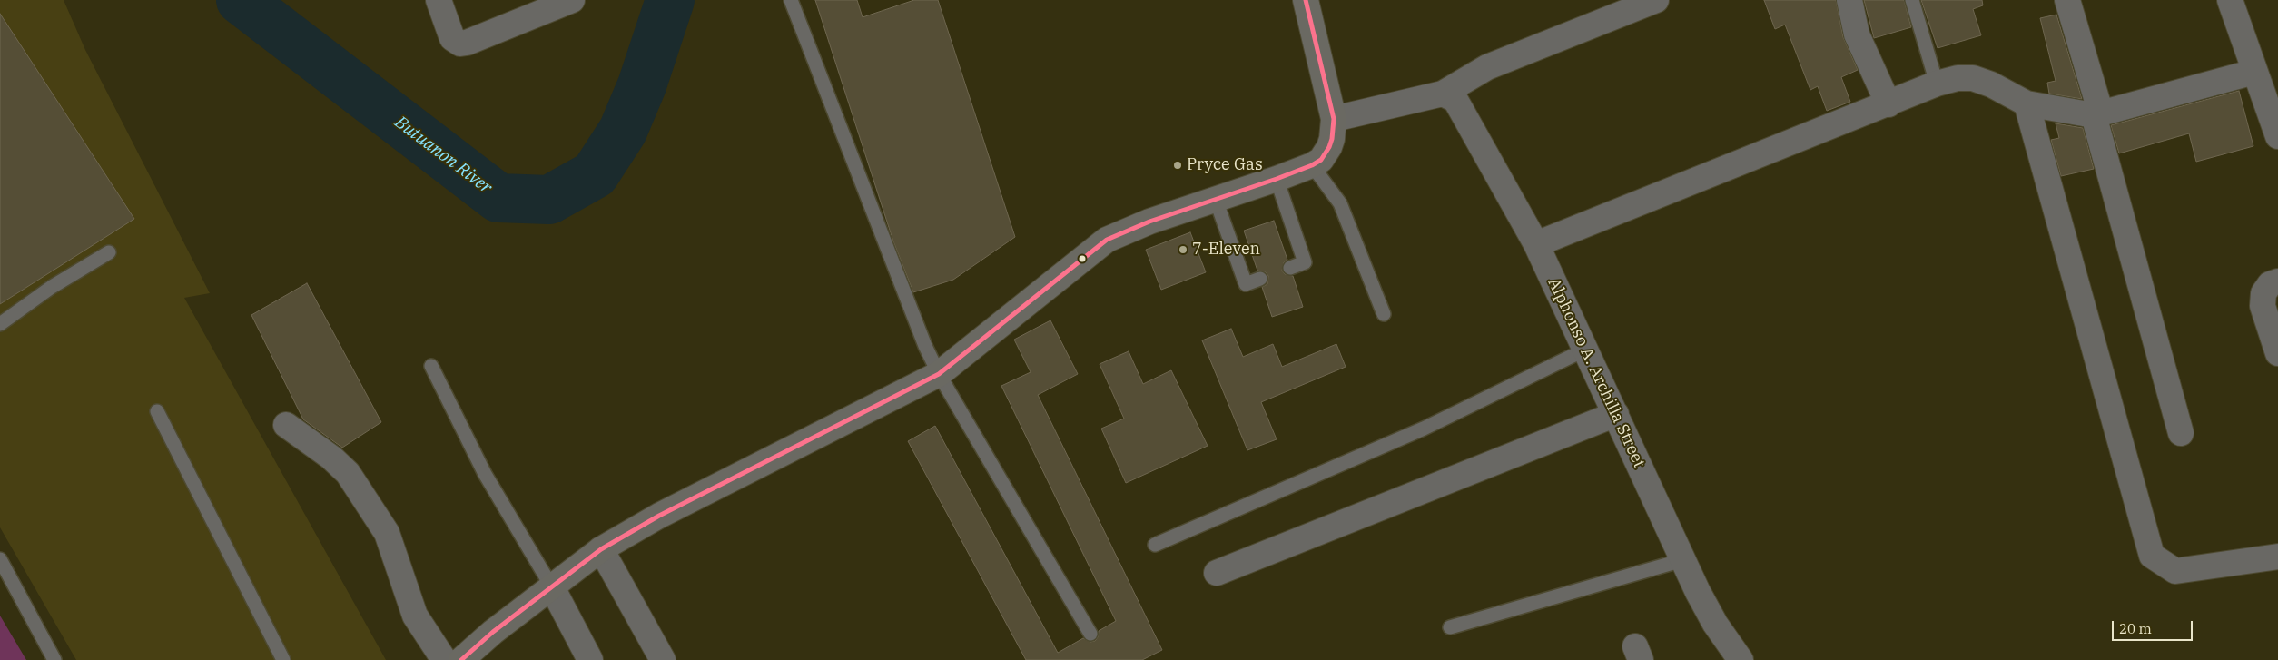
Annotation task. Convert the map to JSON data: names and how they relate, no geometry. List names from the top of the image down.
{
  "streets": {
    "street": ["Alphonso A. Archilla Street"]
  },
  "water": ["Butuanon River"],
  "places": ["Pryce Gas", "7-Eleven"],
  "scale_bar": "20 m"
}
